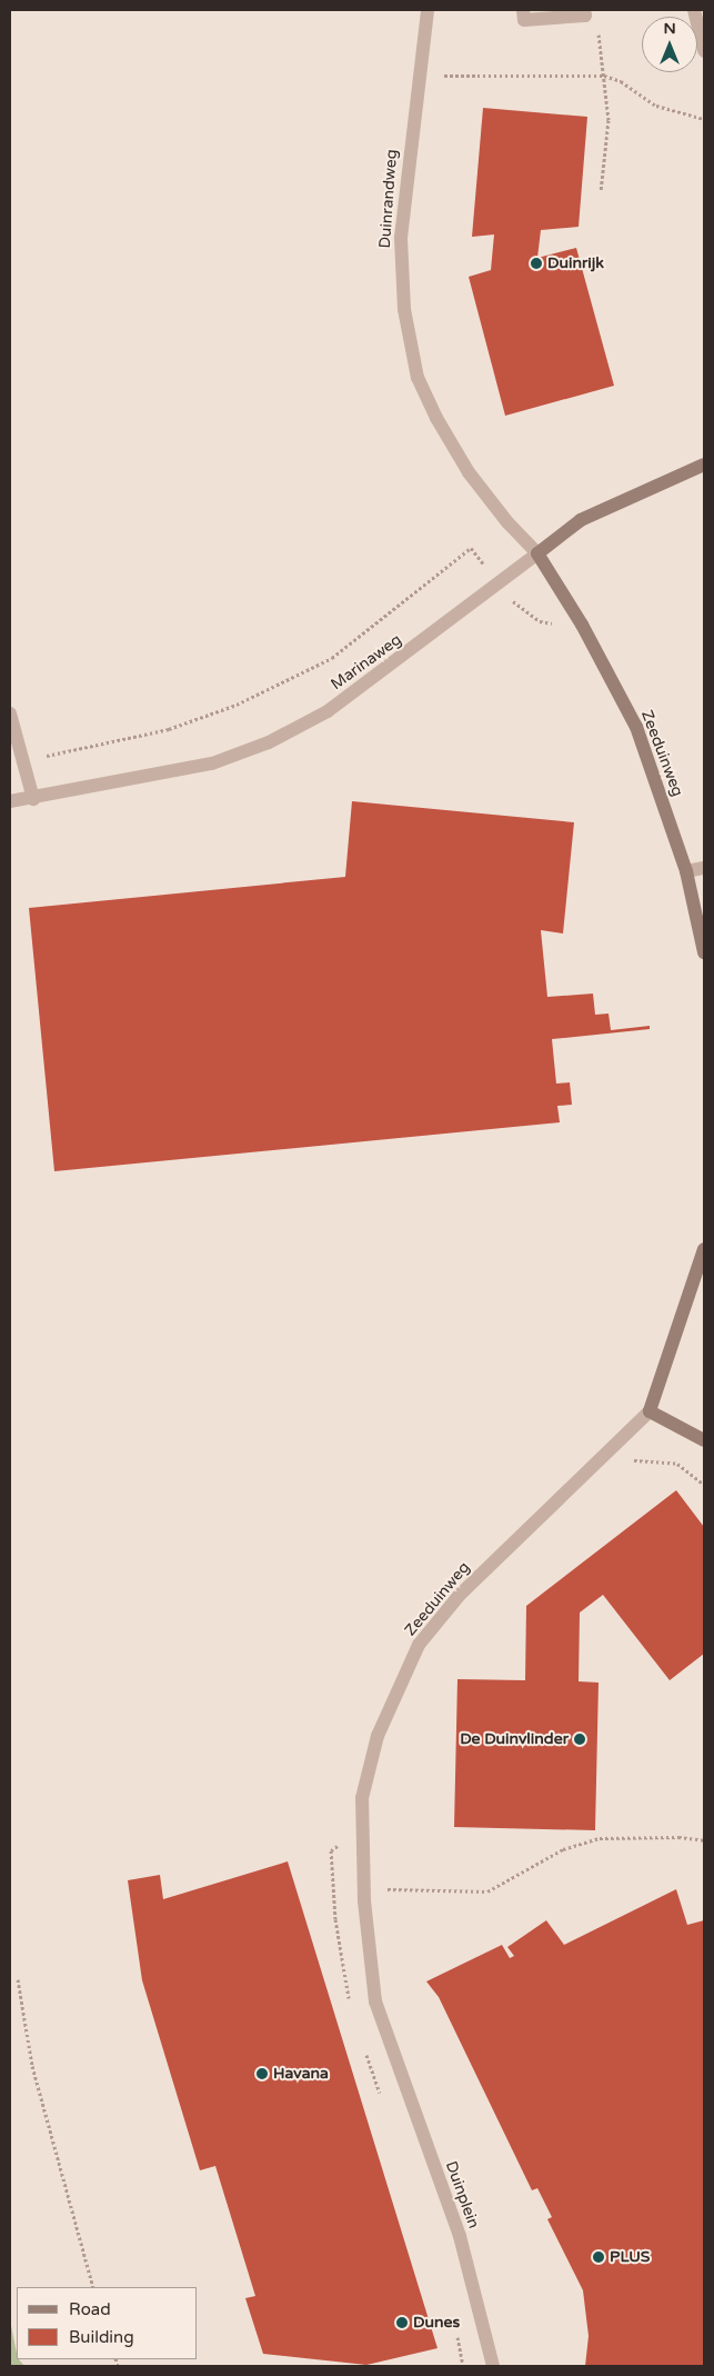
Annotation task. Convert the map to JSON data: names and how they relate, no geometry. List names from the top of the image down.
{
  "streets": {
    "street": [
      "Duinrandweg",
      "Marinaweg",
      "Zeeduinweg",
      "Duinplein"
    ]
  },
  "crossings": [
    ["Duinrandweg", "Marinaweg"],
    ["Duinrandweg", "Zeeduinweg"],
    ["Marinaweg", "Zeeduinweg"],
    ["Zeeduinweg", "Duinplein"]
  ],
  "places": [
    "Duinrijk",
    "De Duinvlinder",
    "Havana",
    "PLUS",
    "Dunes"
  ],
  "legend": ["Road", "Building"],
  "north": "top"
}
